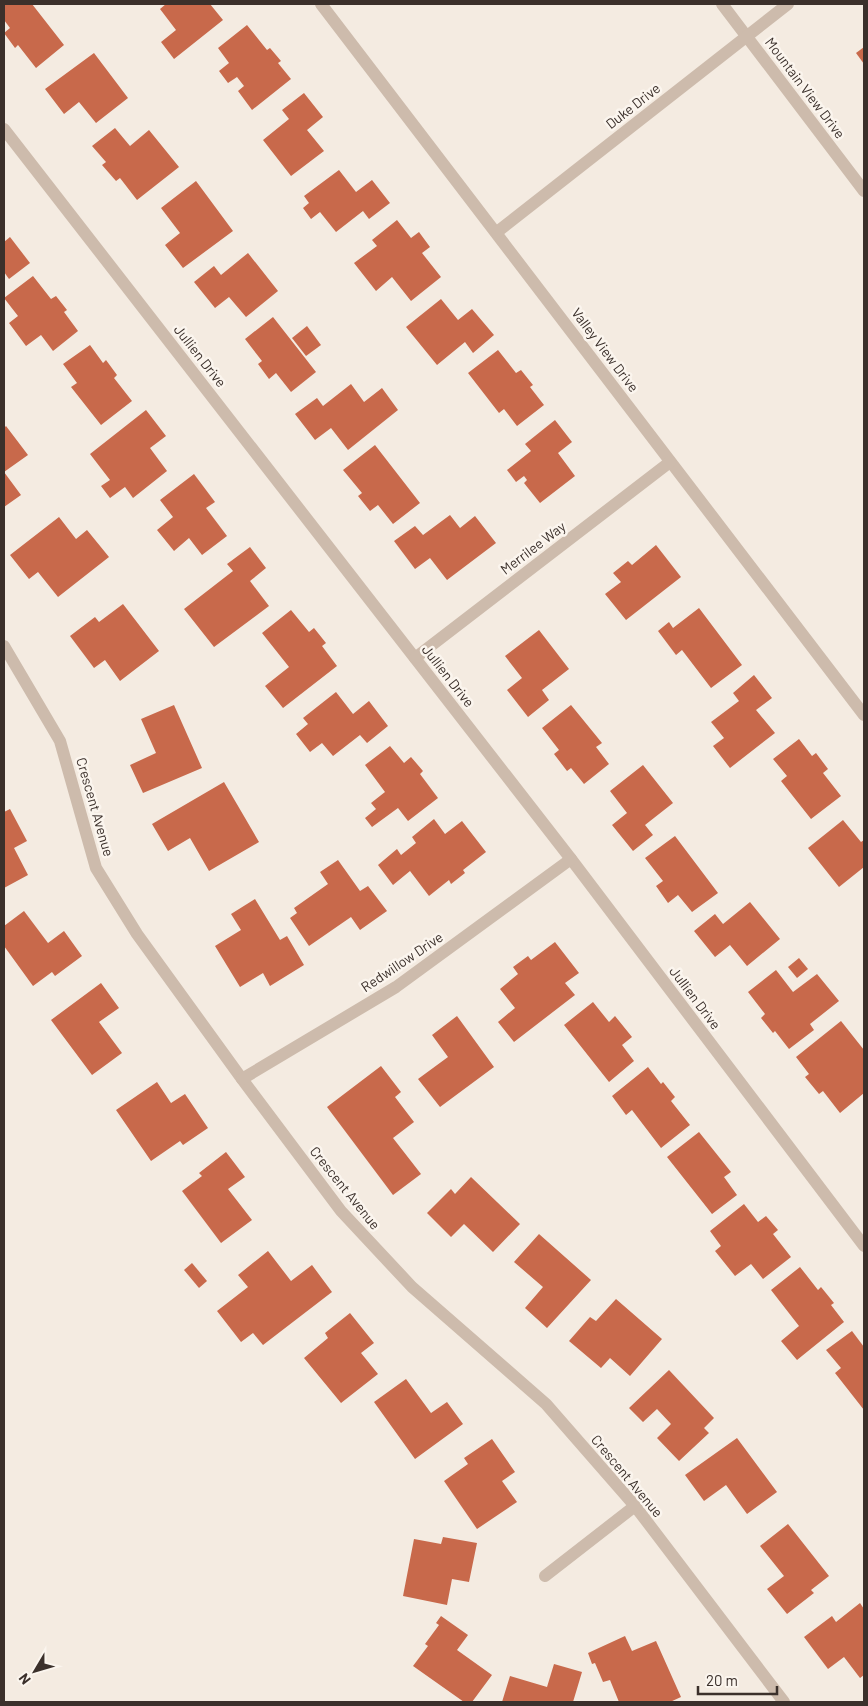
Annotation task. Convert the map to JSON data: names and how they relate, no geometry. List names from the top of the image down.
{
  "streets": {
    "street": [
      "Mountain View Drive",
      "Duke Drive",
      "Valley View Drive",
      "Jullien Drive",
      "Merrilee Way",
      "Crescent Avenue",
      "Redwillow Drive"
    ]
  },
  "crossings": [
    ["Mountain View Drive", "Duke Drive"],
    ["Duke Drive", "Valley View Drive"],
    ["Valley View Drive", "Merrilee Way"],
    ["Jullien Drive", "Merrilee Way"],
    ["Jullien Drive", "Redwillow Drive"],
    ["Crescent Avenue", "Redwillow Drive"]
  ],
  "scale_bar": "20 m",
  "north": "bottom left"
}
